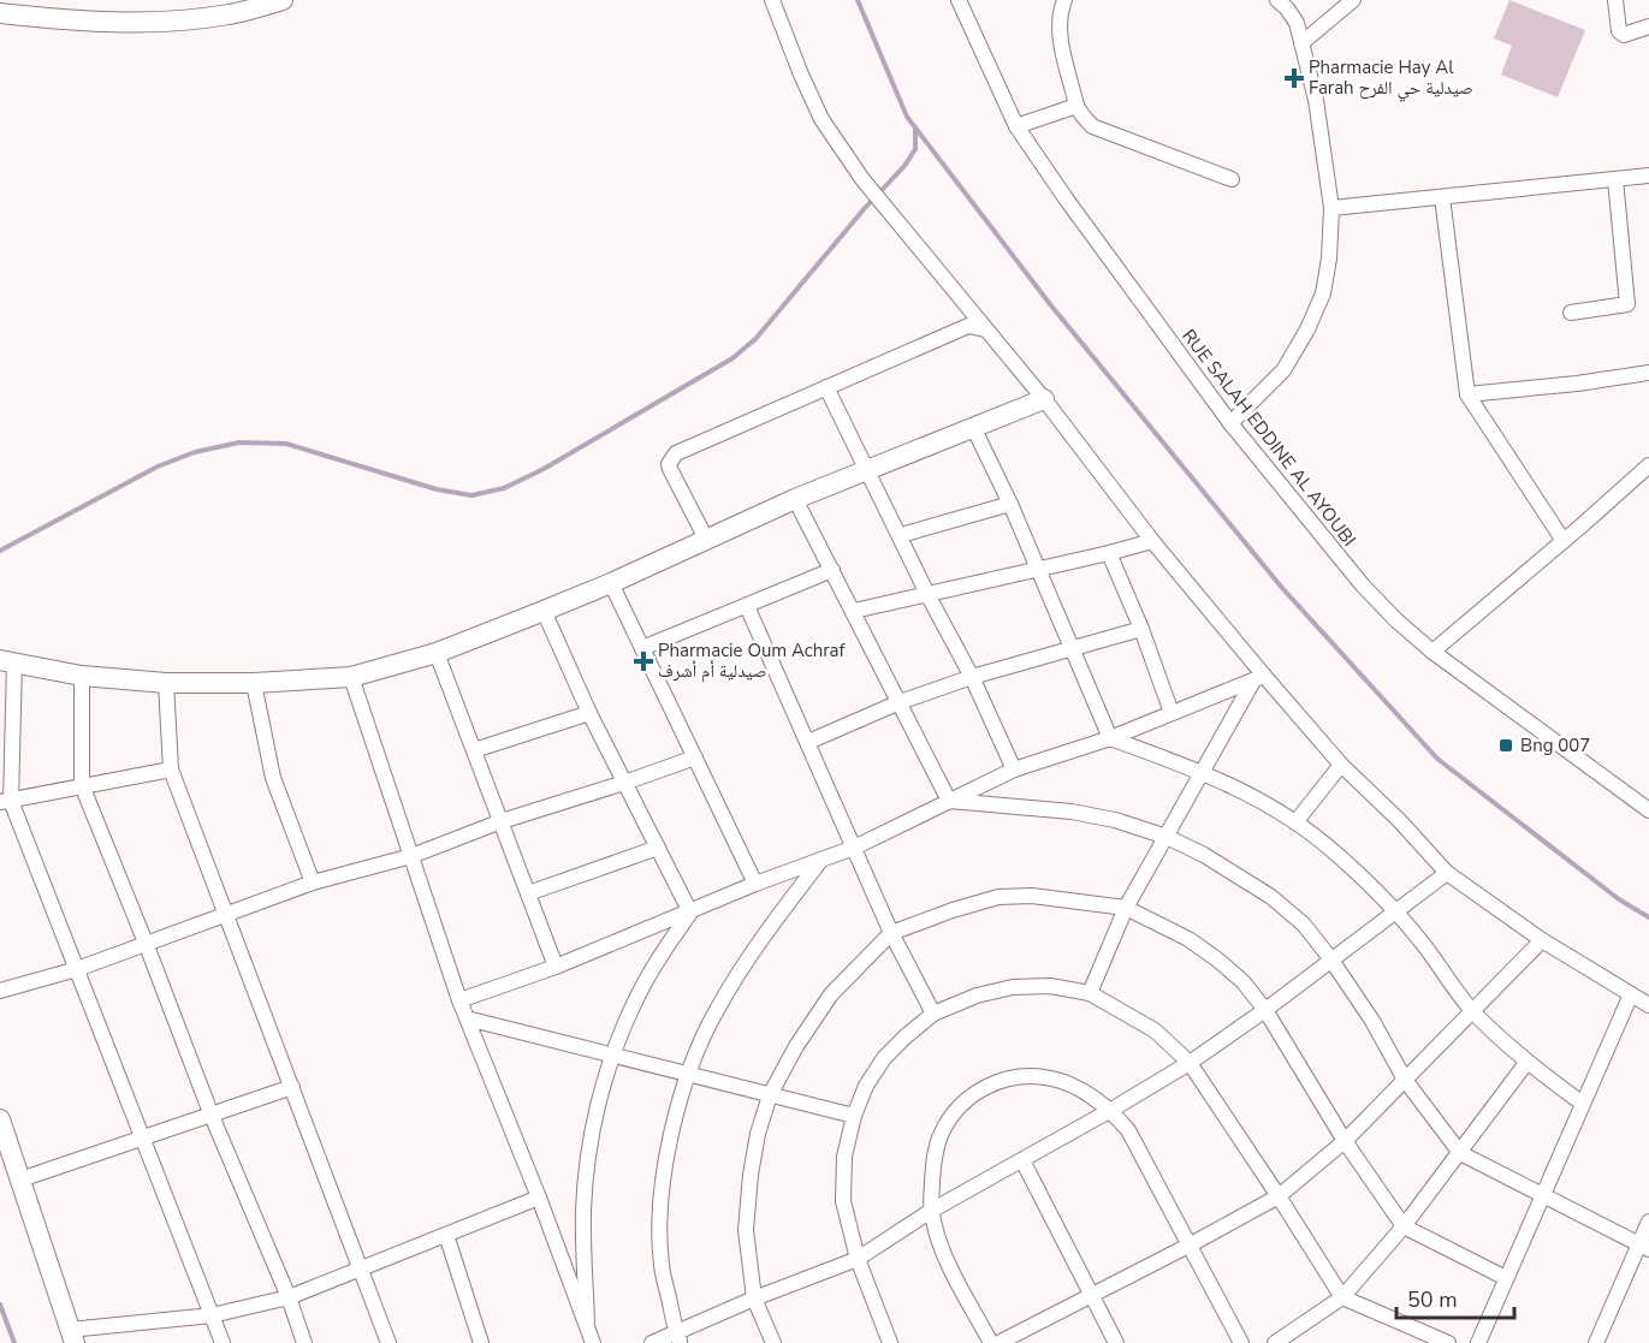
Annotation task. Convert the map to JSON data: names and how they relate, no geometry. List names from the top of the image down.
{
  "streets": {
    "street": ["RUE SALAH EDDINE AL AYOUBI"]
  },
  "places": {
    "health": ["Pharmacie Hay Al Farah صيدلية حي الفرح", "Pharmacie Oum Achraf صيدلية أم أشرف"],
    "transit": ["Bng 007"]
  },
  "scale_bar": "50 m"
}
